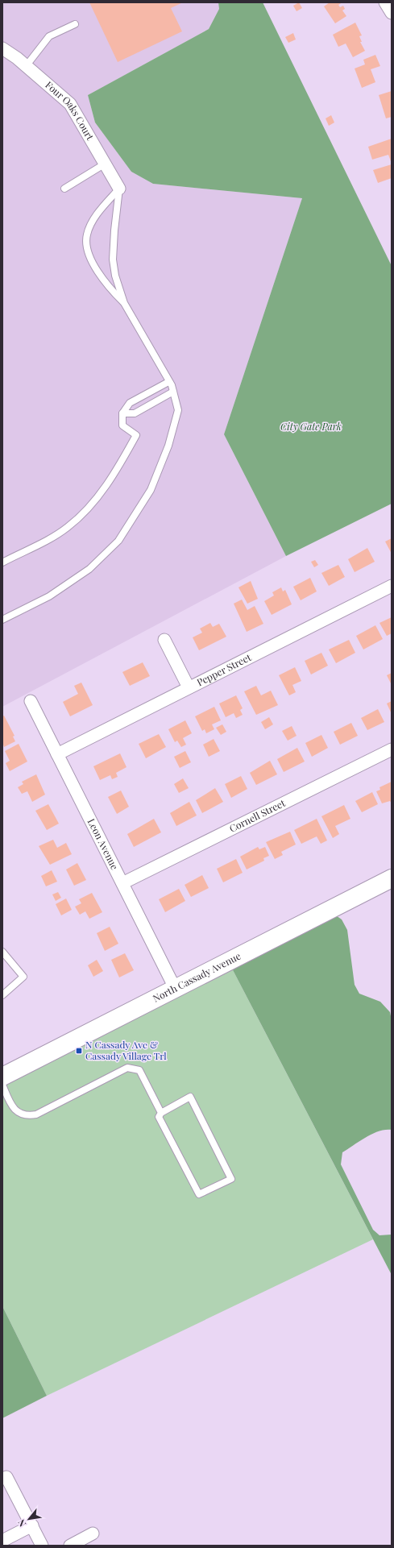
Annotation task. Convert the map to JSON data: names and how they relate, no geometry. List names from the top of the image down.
{
  "streets": {
    "main road": ["North Cassady Avenue"],
    "street": [
      "Four Oaks Court",
      "Pepper Street",
      "Cornell Street",
      "Leon Avenue"
    ]
  },
  "crossings": [
    ["Pepper Street", "Leon Avenue"],
    ["Cornell Street", "Leon Avenue"],
    ["Leon Avenue", "North Cassady Avenue"]
  ],
  "parks": ["City Gate Park"],
  "places": {
    "transit": ["N Cassady Ave & Cassady Village Trl"]
  },
  "north": "bottom left"
}
